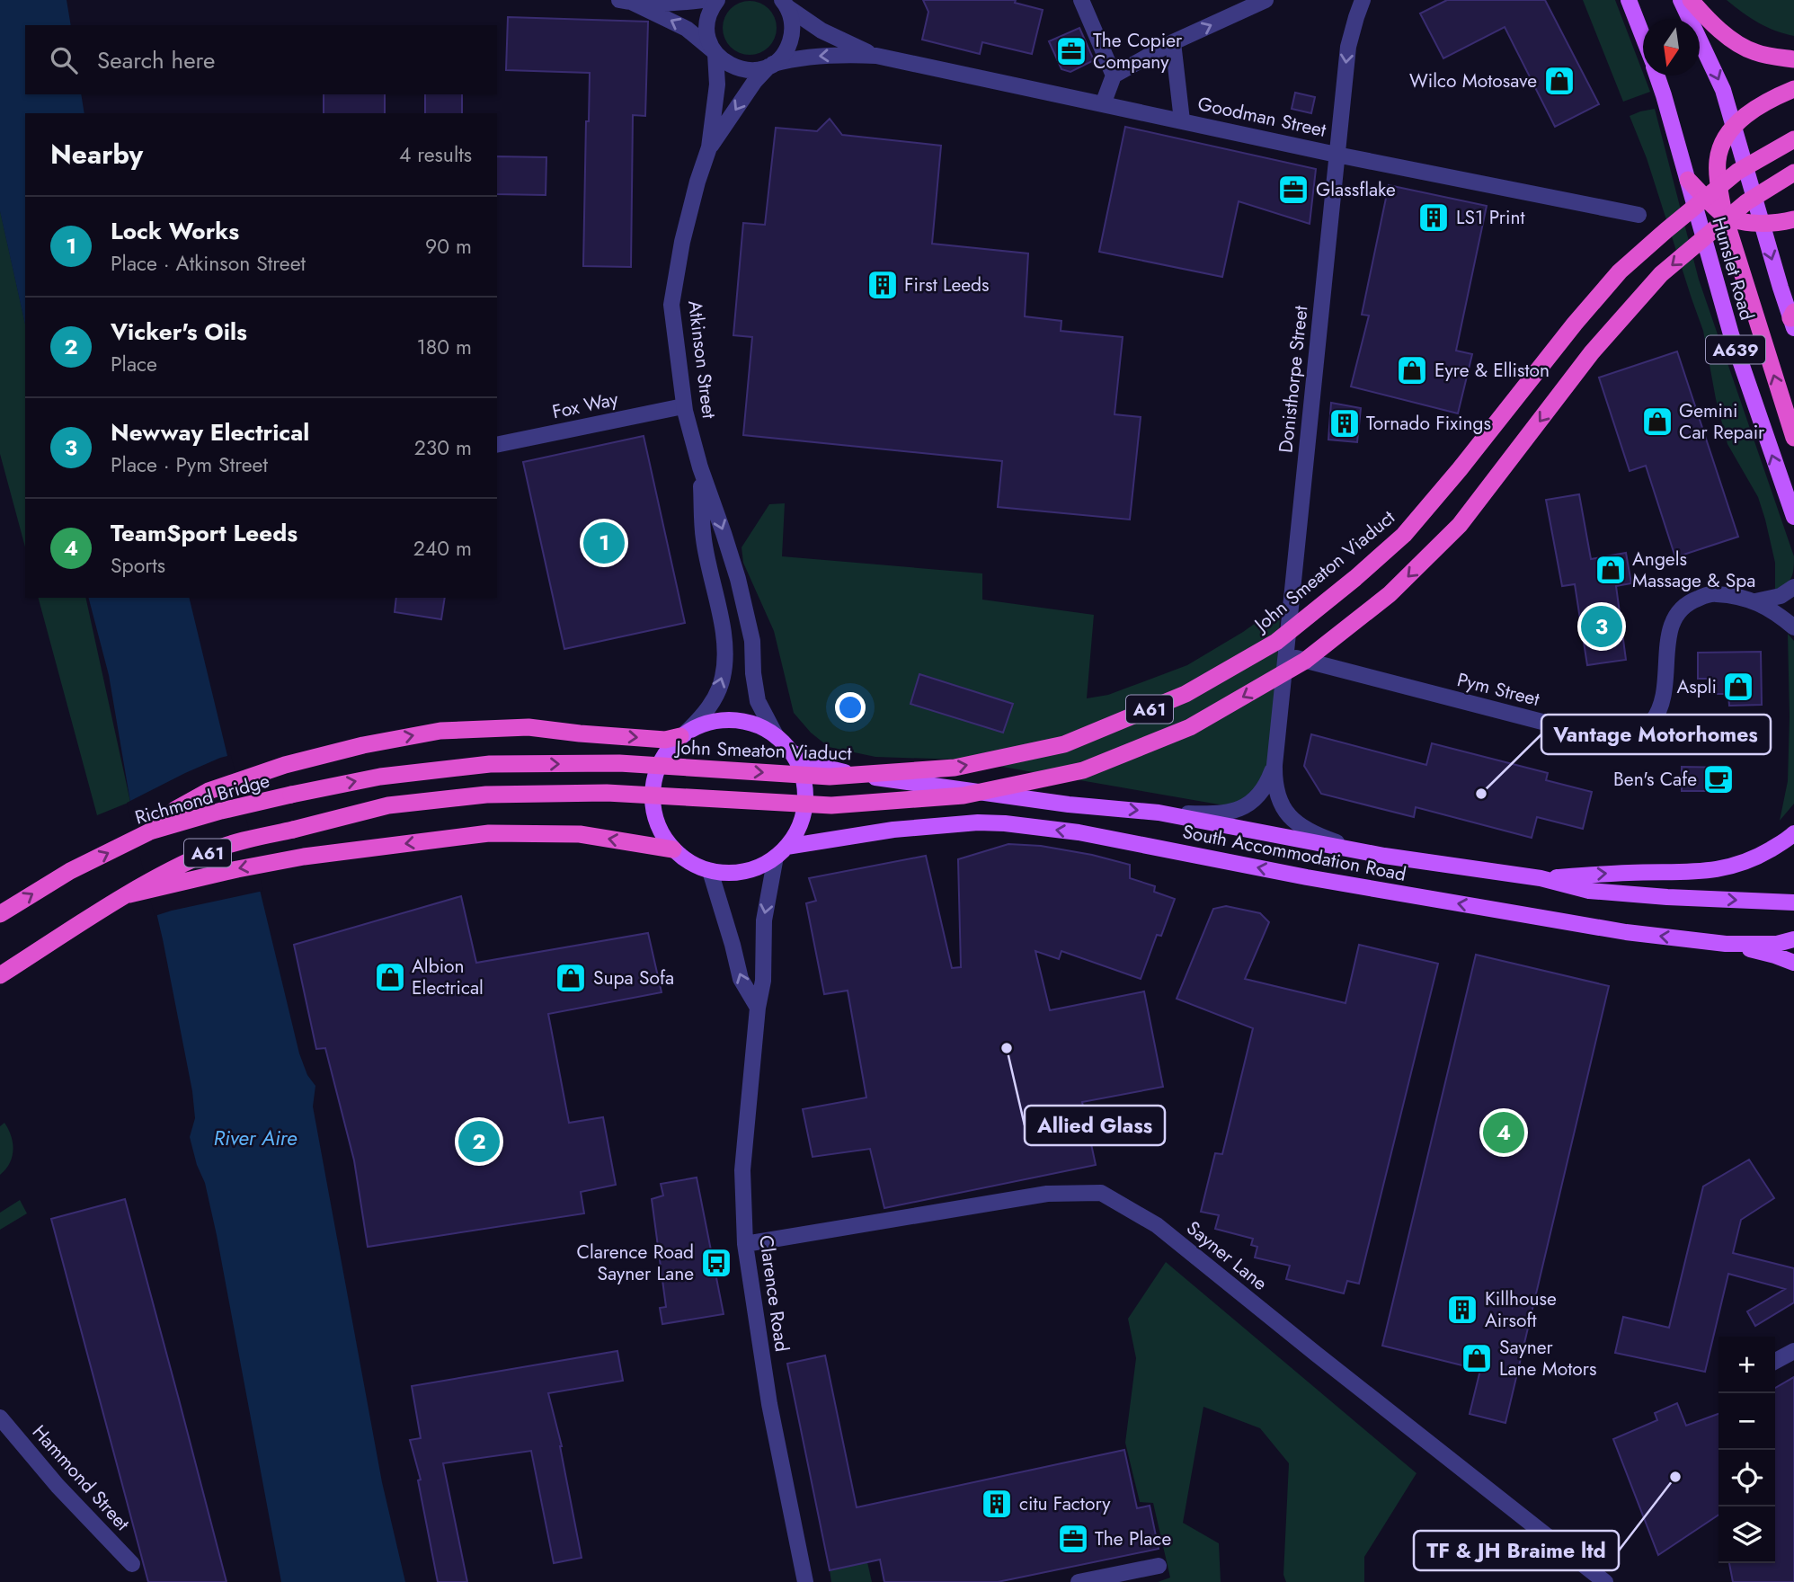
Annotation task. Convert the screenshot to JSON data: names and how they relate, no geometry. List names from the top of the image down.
{
  "streets": {
    "highway": ["John Smeaton Viaduct", "A61", "Richmond Bridge"],
    "main road": ["Hunslet Road", "A639", "South Accommodation Road"],
    "street": [
      "Goodman Street",
      "Atkinson Street",
      "Donisthorpe Street",
      "Fox Way",
      "Pym Street",
      "Sayner Lane",
      "Clarence Road",
      "Hammond Street"
    ]
  },
  "crossings": [
    ["Goodman Street", "Atkinson Street"],
    ["Goodman Street", "Donisthorpe Street"],
    ["Atkinson Street", "Fox Way"],
    ["Atkinson Street", "South Accommodation Road"],
    ["Atkinson Street", "Clarence Road"],
    ["Donisthorpe Street", "Pym Street"],
    ["Donisthorpe Street", "South Accommodation Road"],
    ["John Smeaton Viaduct", "Richmond Bridge"],
    ["South Accommodation Road", "Clarence Road"],
    ["Sayner Lane", "Clarence Road"]
  ],
  "water": ["River Aire"],
  "places": {
    "office": ["The Copier Company", "Glassflake", "The Place"],
    "shop": [
      "Wilco Motosave",
      "Eyre & Elliston",
      "Gemini Car Repair",
      "Angels Massage & Spa",
      "Aspli",
      "Albion Electrical",
      "Supa Sofa",
      "Sayner Lane Motors"
    ],
    "building": [
      "LS1 Print",
      "First Leeds",
      "Tornado Fixings",
      "Killhouse Airsoft",
      "citu Factory"
    ],
    "cafe": ["Ben's Cafe"],
    "other": ["Vantage Motorhomes", "Allied Glass", "TF & JH Braime ltd"],
    "bus stop": ["Clarence Road Sayner Lane"]
  },
  "north": "bottom",
  "page": {
    "search": "Search here",
    "heading": ["Nearby", "4 results"],
    "list": [
      {
        "mark": "1",
        "name": "Lock Works",
        "note": "Place · Atkinson Street",
        "value": "90 m"
      },
      {
        "mark": "2",
        "name": "Vicker's Oils",
        "note": "Place",
        "value": "180 m"
      },
      {
        "mark": "3",
        "name": "Newway Electrical",
        "note": "Place · Pym Street",
        "value": "230 m"
      },
      {
        "mark": "4",
        "name": "TeamSport Leeds",
        "note": "Sports",
        "value": "240 m"
      }
    ],
    "pins": [
      "1",
      "3",
      "4",
      "2"
    ],
    "map_buttons": ["+", "−"]
  }
}
